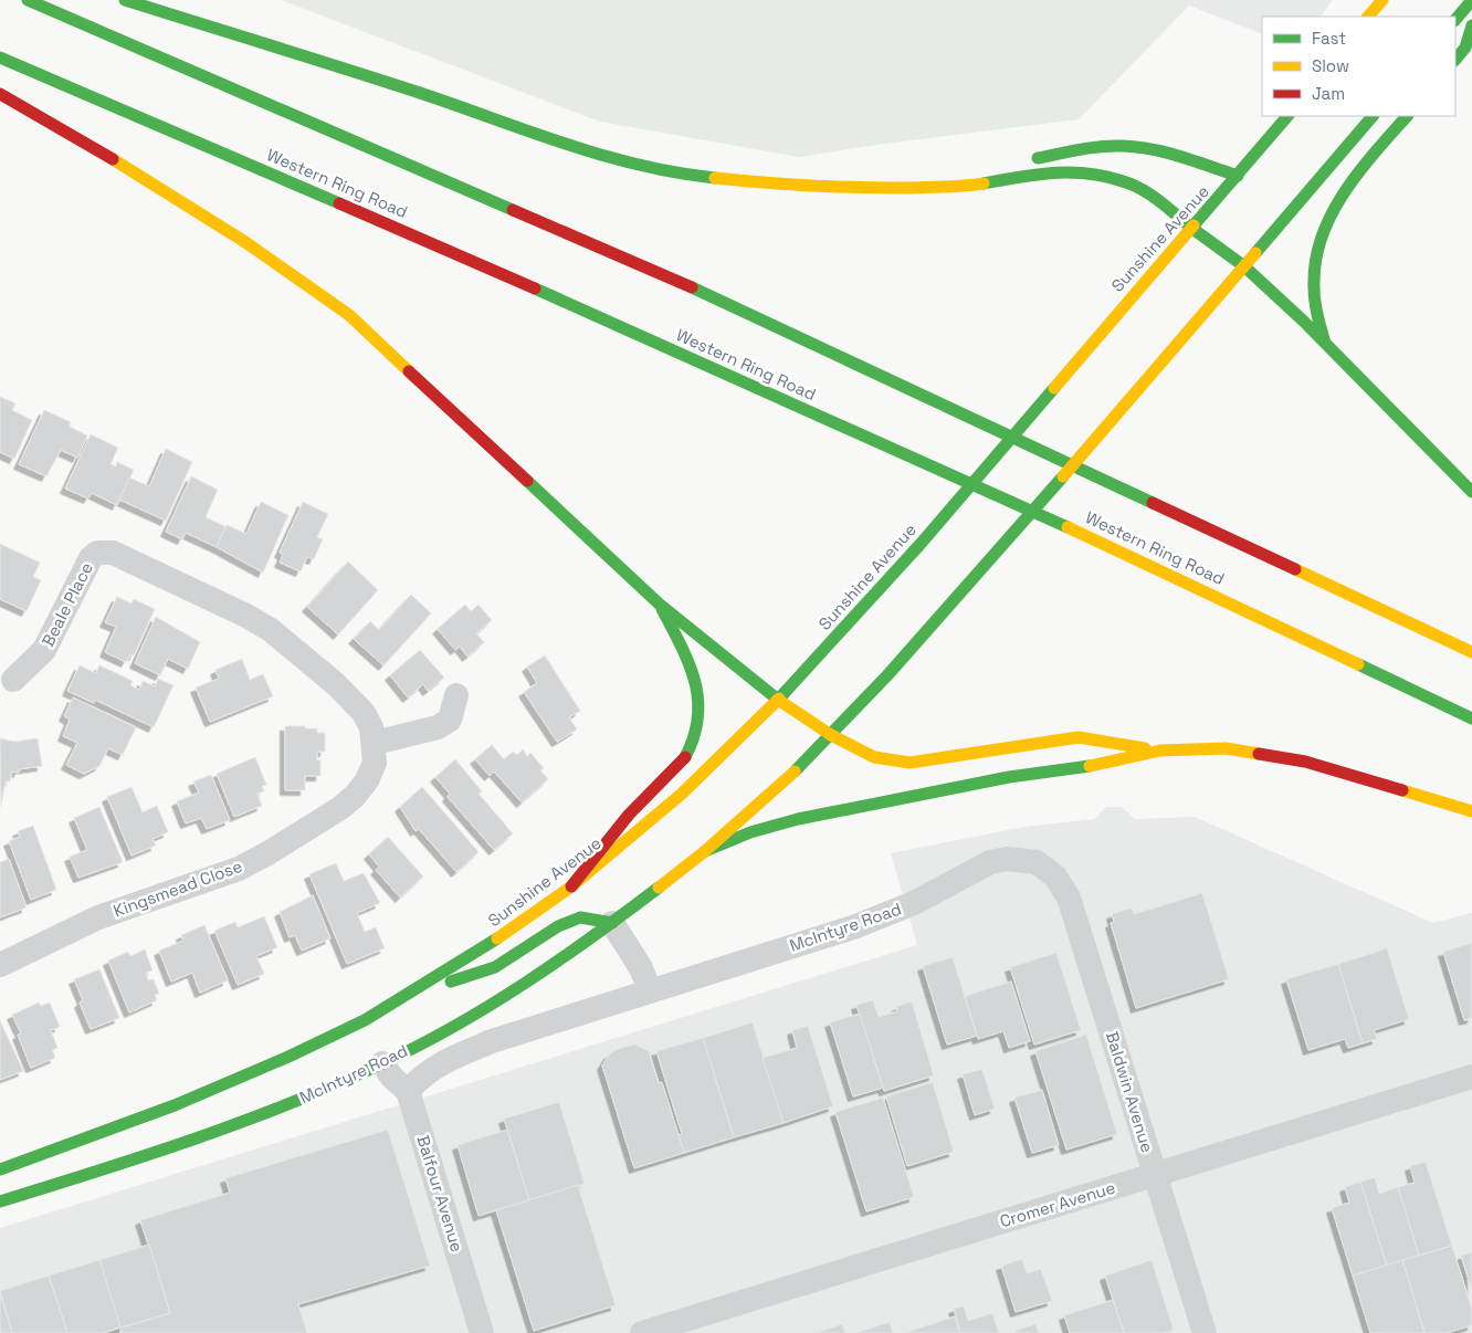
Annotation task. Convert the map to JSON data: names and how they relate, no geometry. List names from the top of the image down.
{
  "streets": {
    "main road": ["Western Ring Road", "Sunshine Avenue", "McIntyre Road"],
    "street": [
      "Beale Place",
      "Kingsmead Close",
      "Baldwin Avenue",
      "Balfour Avenue",
      "Cromer Avenue"
    ]
  },
  "crossings": [
    ["Beale Place", "Kingsmead Close"],
    ["McIntyre Road", "Baldwin Avenue"],
    ["McIntyre Road", "Balfour Avenue"],
    ["Baldwin Avenue", "Cromer Avenue"]
  ],
  "legend": ["Fast", "Slow", "Jam"]
}
